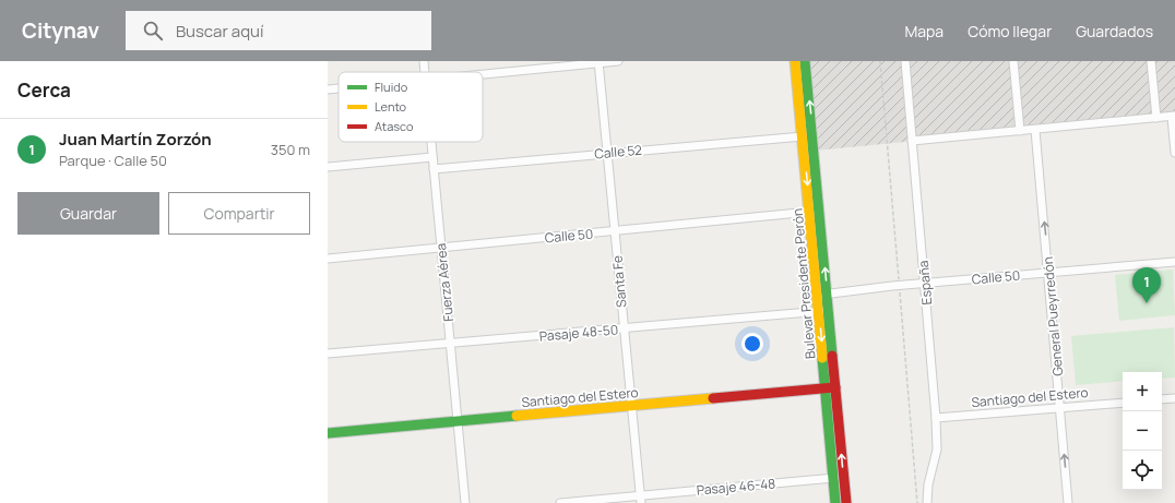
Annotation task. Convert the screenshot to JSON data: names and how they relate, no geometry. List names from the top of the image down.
{
  "streets": {
    "main road": ["Bulevar Presidente Perón", "Santiago del Estero"],
    "street": [
      "Calle 52",
      "Calle 50",
      "Santa Fe",
      "Fuerza Aérea",
      "España",
      "General Pueyrredón",
      "Pasaje 48-50",
      "Pasaje 46-48"
    ]
  },
  "crossings": [
    ["Calle 52", "Santa Fe"],
    ["Calle 52", "Fuerza Aérea"],
    ["Calle 52", "Bulevar Presidente Perón"],
    ["Calle 50", "Santa Fe"],
    ["Calle 50", "Fuerza Aérea"],
    ["Calle 50", "España"],
    ["Calle 50", "Bulevar Presidente Perón"],
    ["Calle 50", "General Pueyrredón"],
    ["Santa Fe", "Pasaje 48-50"],
    ["Santa Fe", "Santiago del Estero"],
    ["Santa Fe", "Pasaje 46-48"],
    ["Fuerza Aérea", "Pasaje 48-50"],
    ["Fuerza Aérea", "Santiago del Estero"],
    ["España", "Santiago del Estero"],
    ["Bulevar Presidente Perón", "Pasaje 48-50"],
    ["Bulevar Presidente Perón", "Santiago del Estero"],
    ["Bulevar Presidente Perón", "Pasaje 46-48"],
    ["General Pueyrredón", "Santiago del Estero"]
  ],
  "one_way": ["General Pueyrredón"],
  "legend": ["Fluido", "Lento", "Atasco"],
  "page": {
    "header": "Citynav",
    "search": "Buscar aquí",
    "nav": ["Mapa", "Cómo llegar", "Guardados"],
    "heading": "Cerca",
    "list": [
      {
        "mark": "1",
        "name": "Juan Martín Zorzón",
        "note": "Parque · Calle 50",
        "value": "350 m"
      }
    ],
    "buttons": ["Guardar", "Compartir"],
    "pins": "1",
    "map_buttons": ["+", "−"]
  }
}
